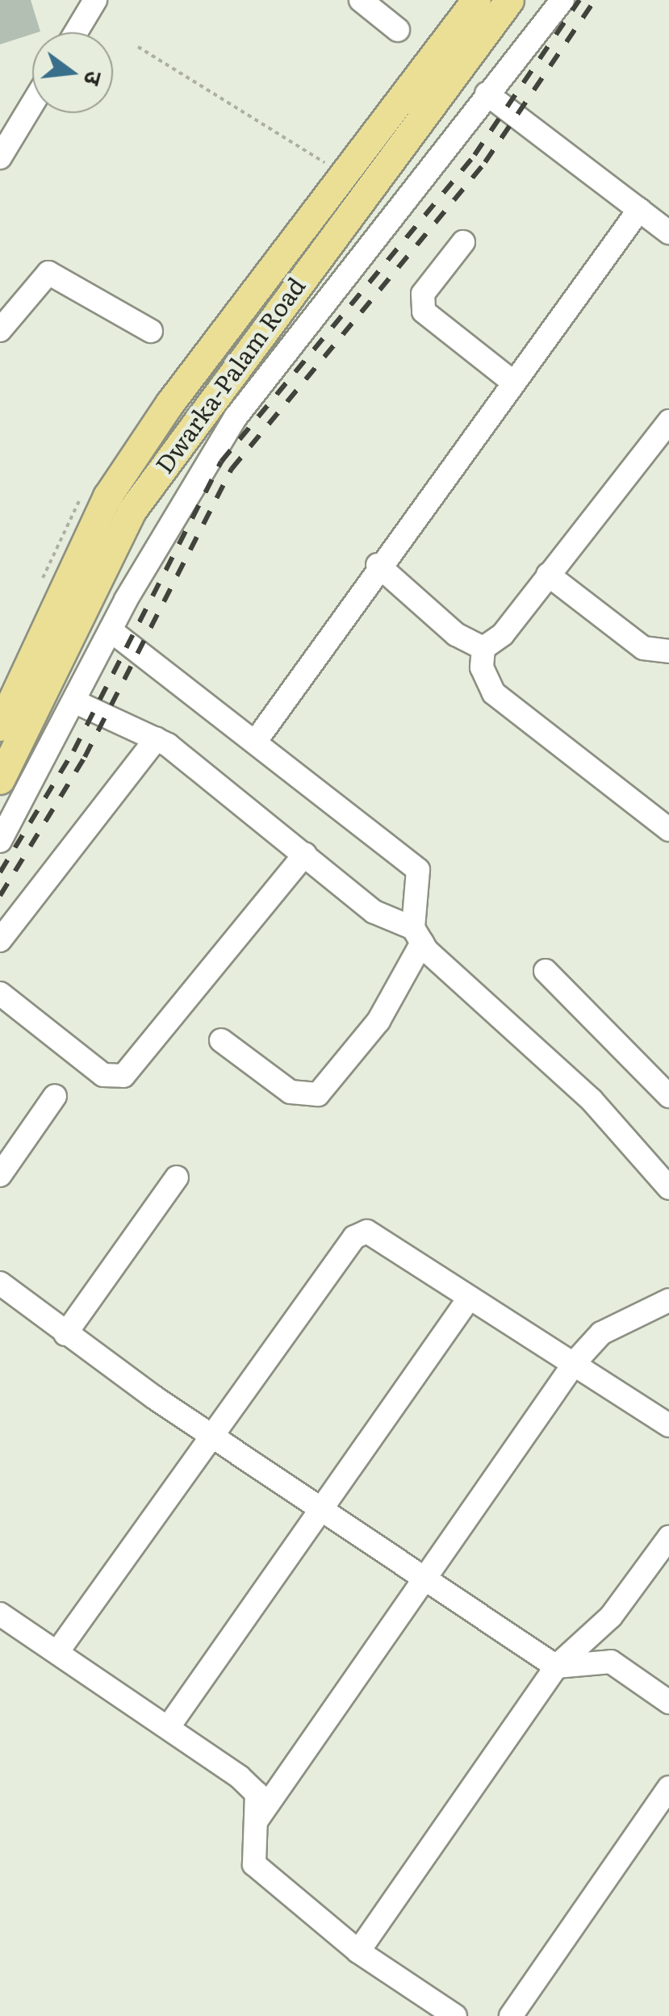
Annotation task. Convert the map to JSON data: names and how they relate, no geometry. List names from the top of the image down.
{
  "streets": {
    "main road": ["Dwarka-Palam Road"]
  },
  "north": "right"
}
